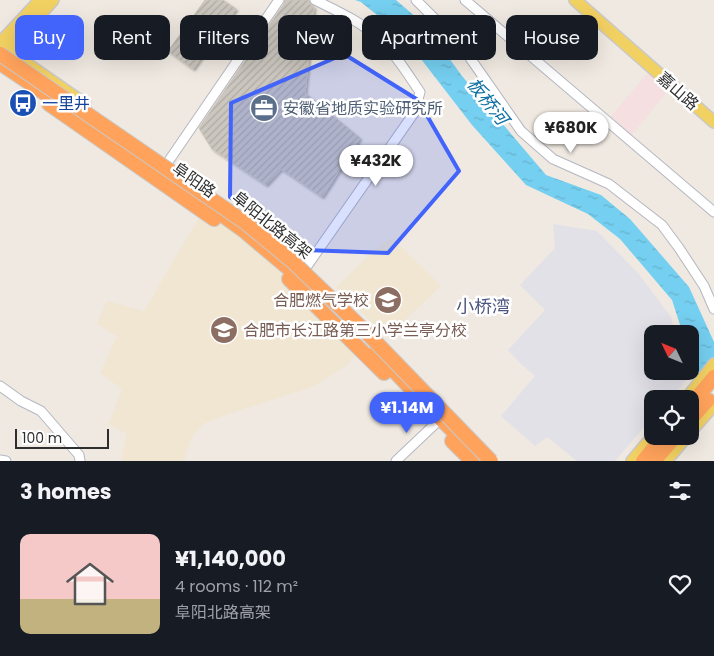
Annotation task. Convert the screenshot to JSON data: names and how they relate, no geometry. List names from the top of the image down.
{
  "streets": {
    "highway": ["阜阳北路高架"],
    "main road": ["嘉山路", "阜阳路"]
  },
  "crossings": [
    ["阜阳路", "阜阳北路高架"]
  ],
  "districts": ["小桥湾"],
  "water": ["板桥河"],
  "places": {
    "bus stop": ["一里井"],
    "office": ["安徽省地质实验研究所"],
    "school or university": ["合肥燃气学校", "合肥市长江路第三小学兰亭分校"]
  },
  "scale_bar": "100 m",
  "north": "top left",
  "page": {
    "chip": [
      "Buy",
      "Rent",
      "Filters",
      "New",
      "Apartment",
      "House"
    ],
    "price": ["¥680K", "¥432K", "¥1.14M"],
    "scale": "100 m",
    "heading": "3 homes",
    "list": [
      {
        "name": "¥1,140,000",
        "note": "4 rooms · 112 m² · 阜阳北路高架"
      }
    ]
  }
}
